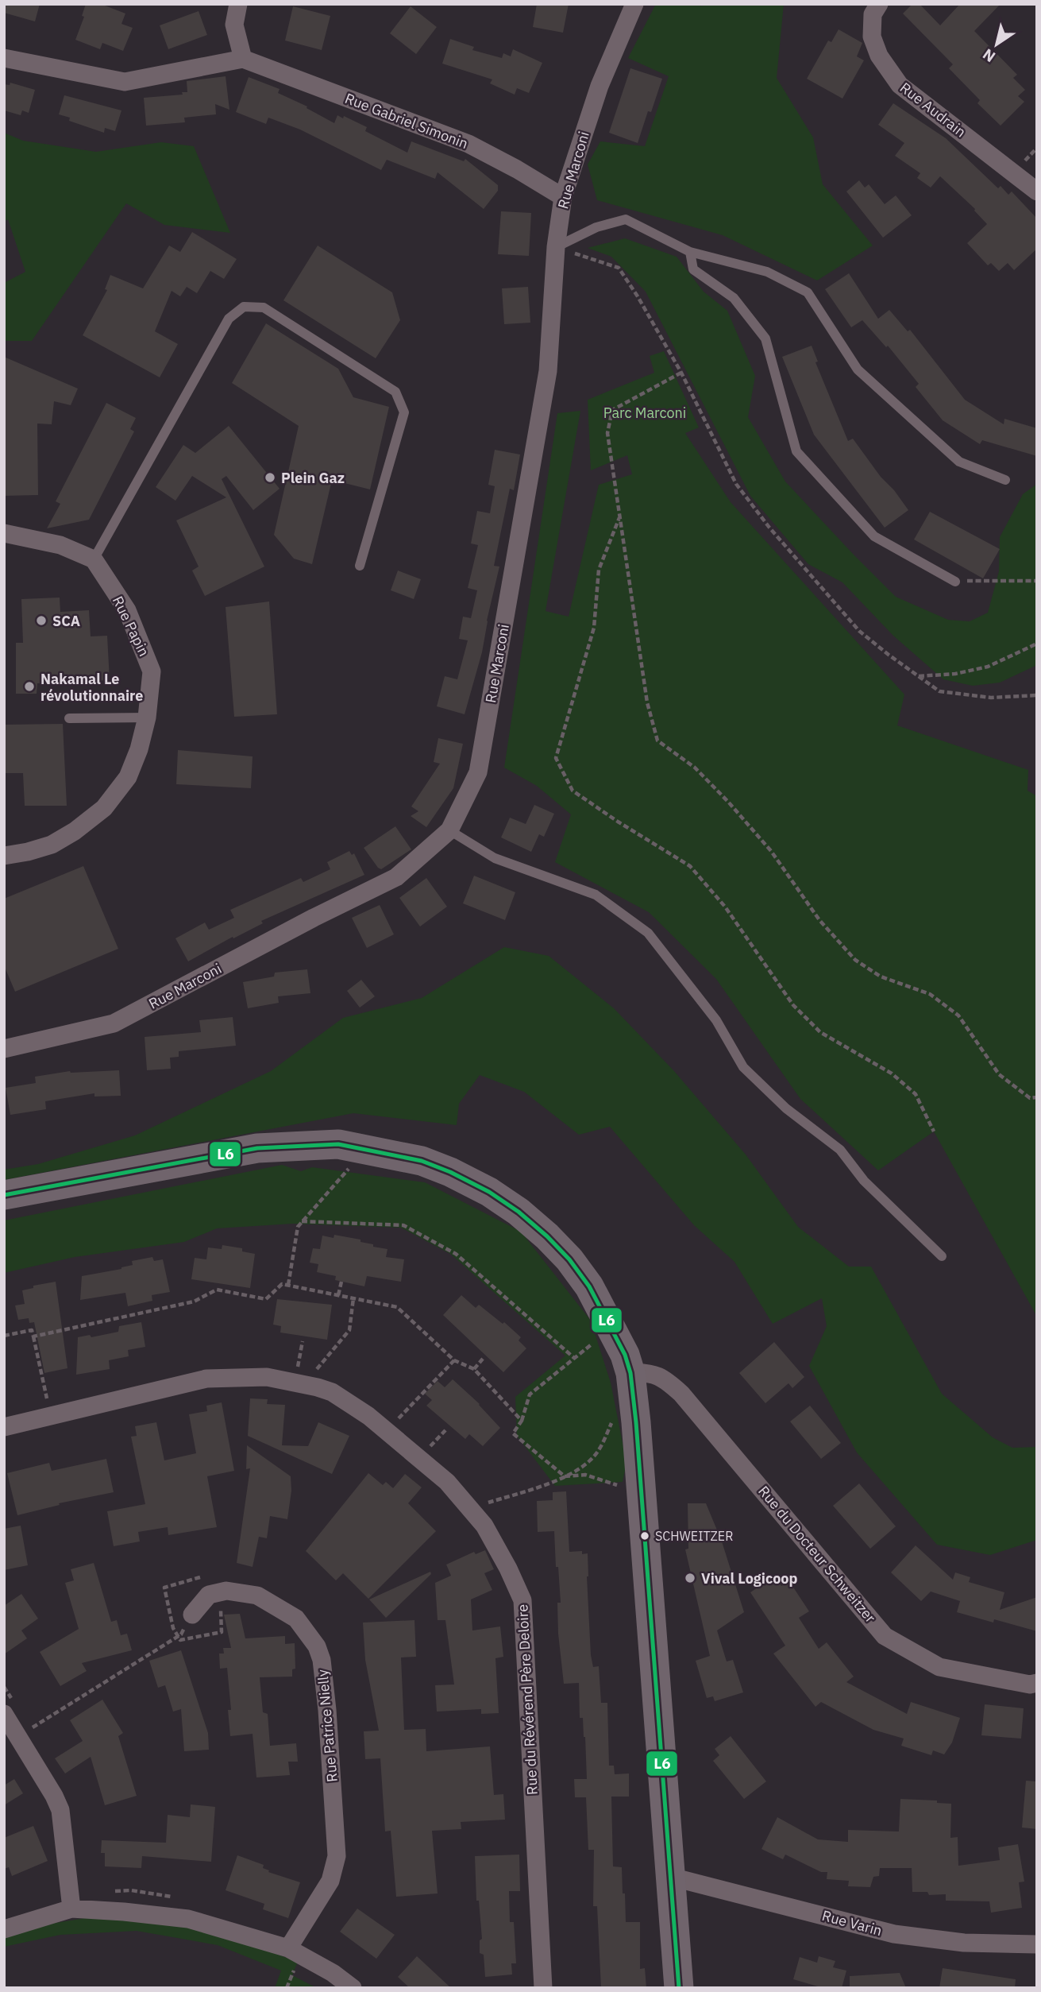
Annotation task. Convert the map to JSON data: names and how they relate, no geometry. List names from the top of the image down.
{
  "streets": {
    "street": [
      "Rue Audrain",
      "Rue Gabriel Simonin",
      "Rue Marconi",
      "Rue Papin",
      "Rue du Docteur Schweitzer",
      "Rue du Révérend Père Deloire",
      "Rue Patrice Nielly",
      "Rue Varin"
    ]
  },
  "crossings": [
    ["Rue Gabriel Simonin", "Rue Marconi"]
  ],
  "parks": ["Parc Marconi"],
  "places": [
    "Plein Gaz",
    "SCA",
    "Nakamal Le révolutionnaire",
    "SCHWEITZER",
    "Vival Logicoop"
  ],
  "lines": ["transit line L6"],
  "north": "bottom left"
}
